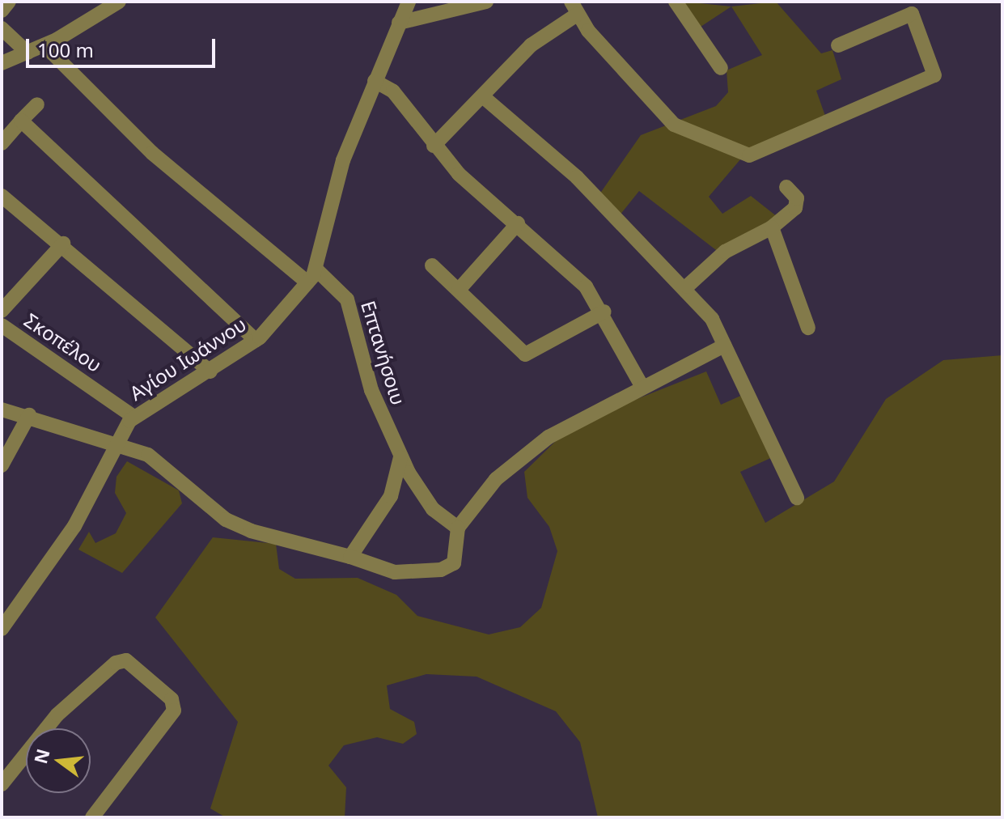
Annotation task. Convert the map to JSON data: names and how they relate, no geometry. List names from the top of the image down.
{
  "streets": {
    "street": ["Σκοπέλου", "Επτανήσοιυ", "Αγίου Ιωάννου"]
  },
  "crossings": [
    ["Σκοπέλου", "Αγίου Ιωάννου"],
    ["Επτανήσοιυ", "Αγίου Ιωάννου"]
  ],
  "scale_bar": "100 m",
  "north": "left"
}
